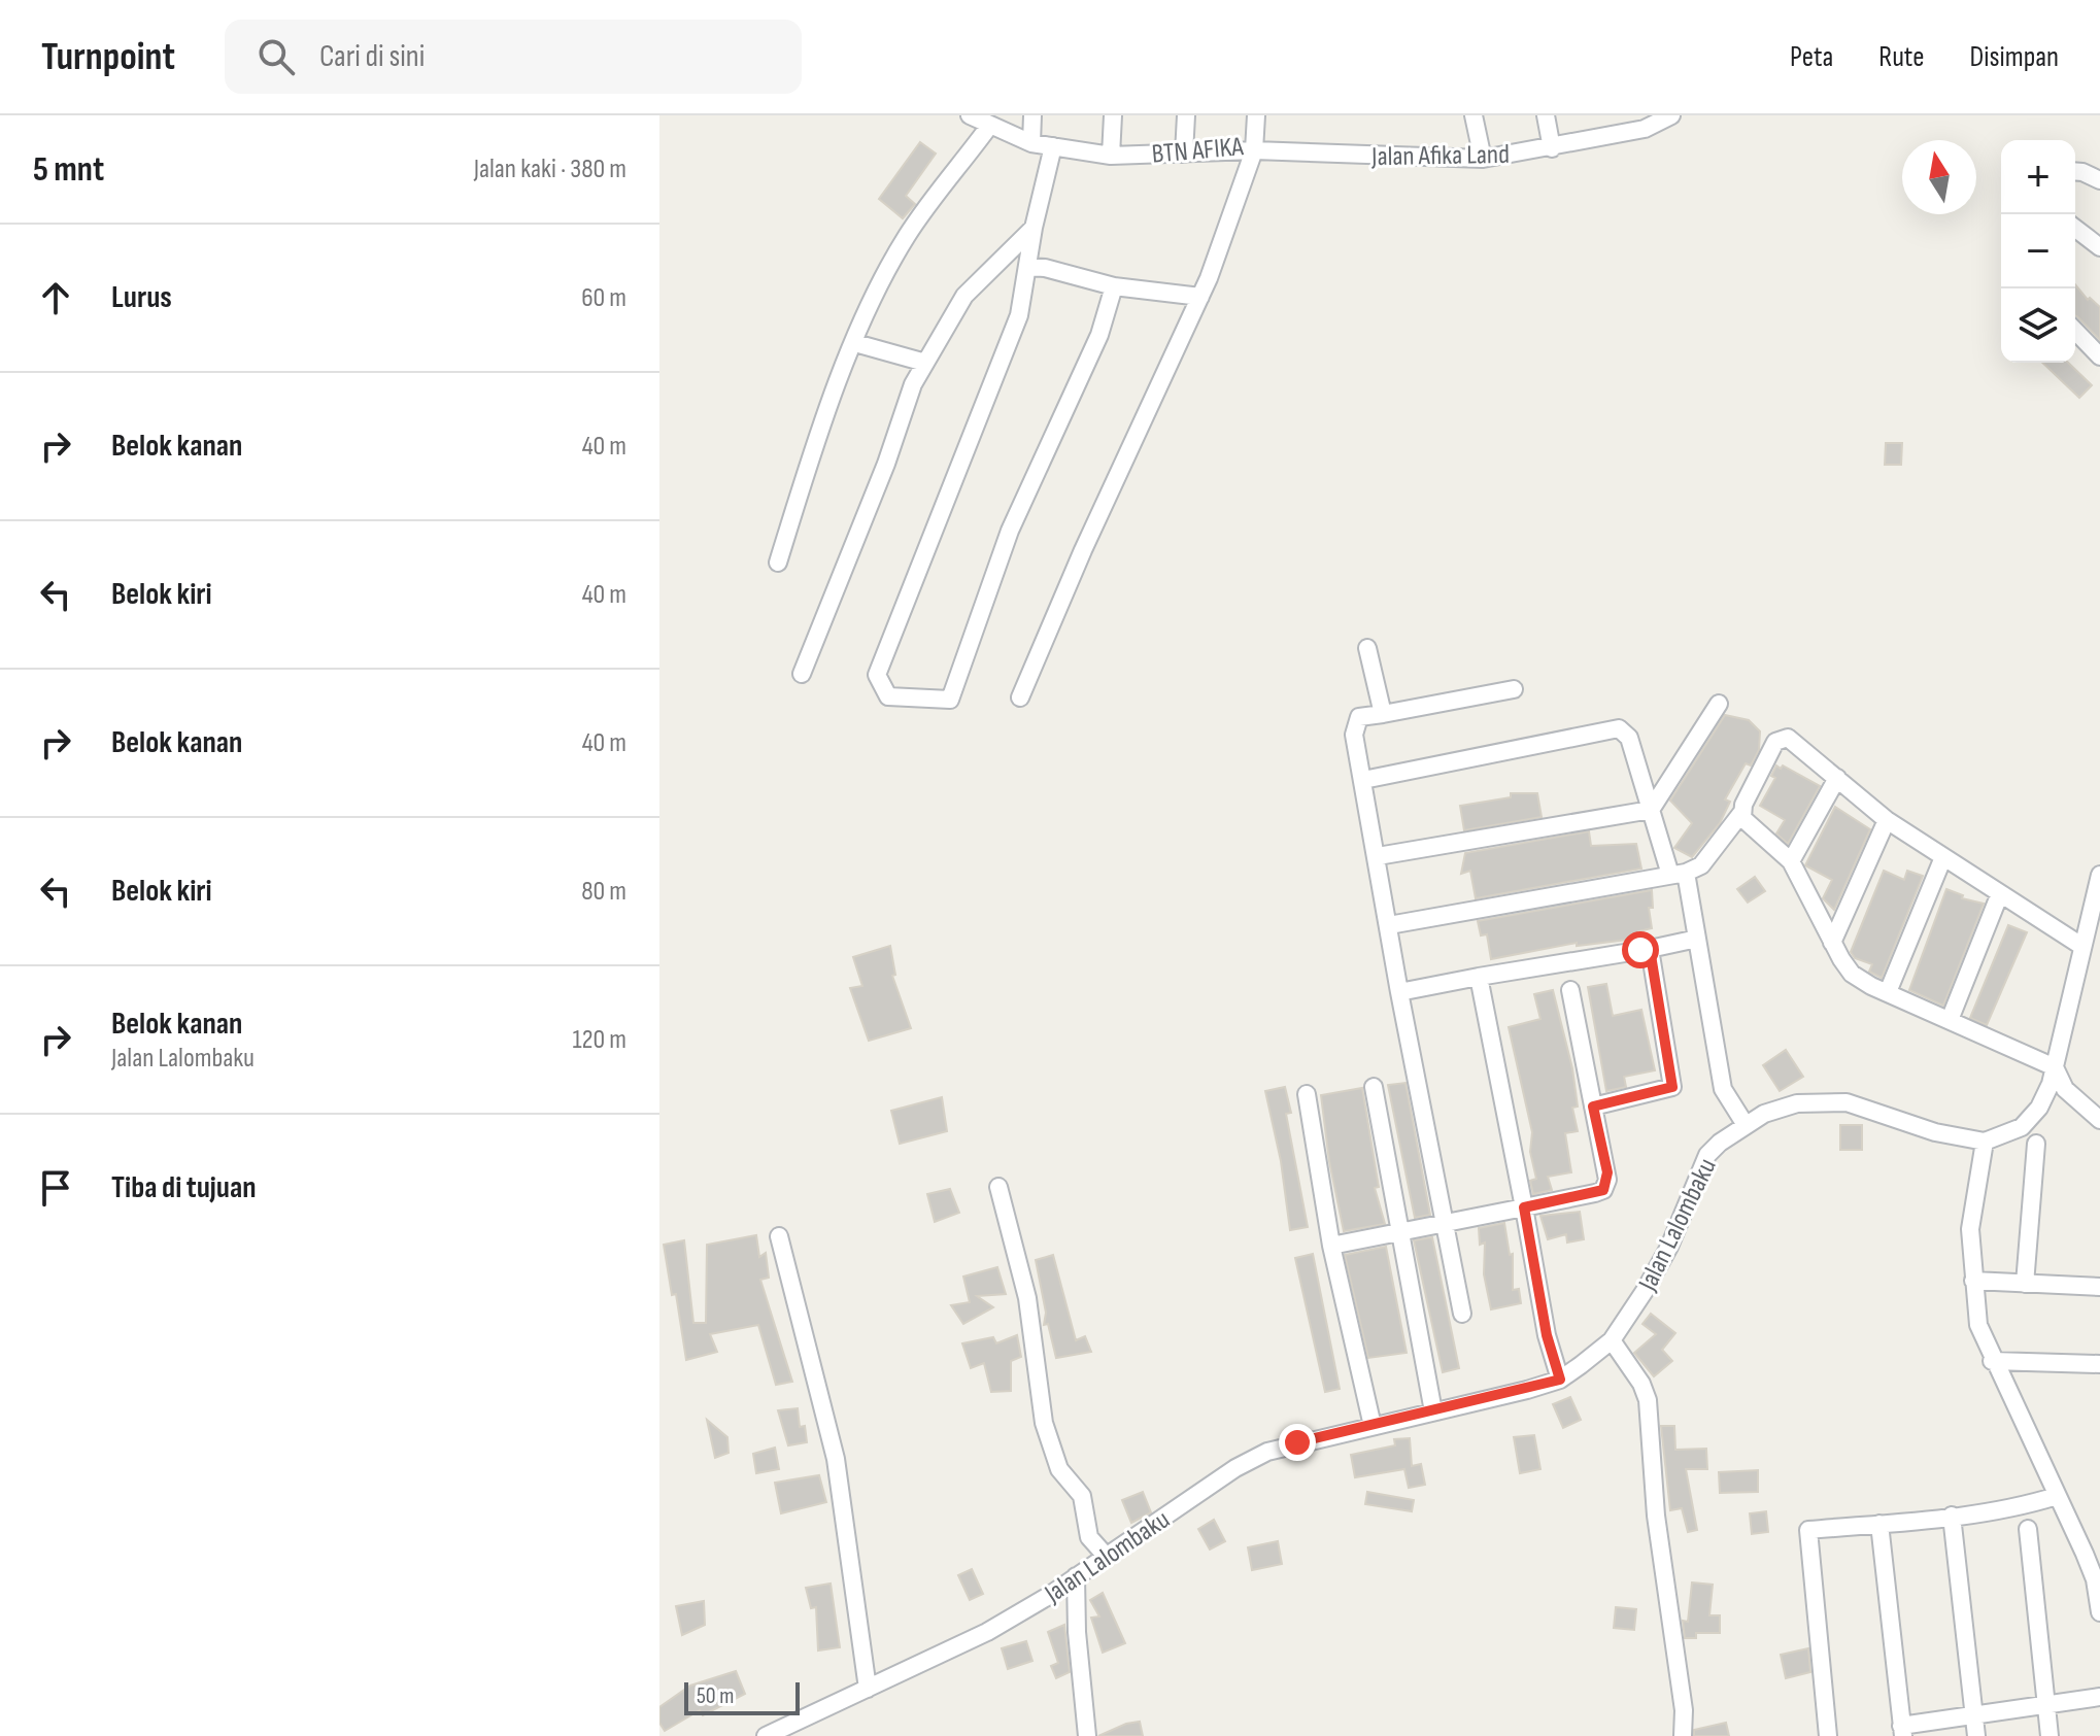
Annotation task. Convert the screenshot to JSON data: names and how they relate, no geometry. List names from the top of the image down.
{
  "streets": {
    "street": ["BTN AFIKA", "Jalan Afika Land", "Jalan Lalombaku"]
  },
  "crossings": [
    ["BTN AFIKA", "Jalan Afika Land"]
  ],
  "scale_bar": "50 m",
  "north": "top",
  "page": {
    "header": "Turnpoint",
    "search": "Cari di sini",
    "nav": ["Peta", "Rute", "Disimpan"],
    "heading": ["5 mnt", "Jalan kaki · 380 m"],
    "map_buttons": ["+", "−"],
    "list": [
      ["Lurus", "60 m"],
      ["Belok kanan", "40 m"],
      ["Belok kiri", "40 m"],
      ["Belok kanan", "40 m"],
      ["Belok kiri", "80 m"],
      ["Belok kanan", "Jalan Lalombaku", "120 m"],
      "Tiba di tujuan"
    ],
    "scale": "50 m"
  }
}
